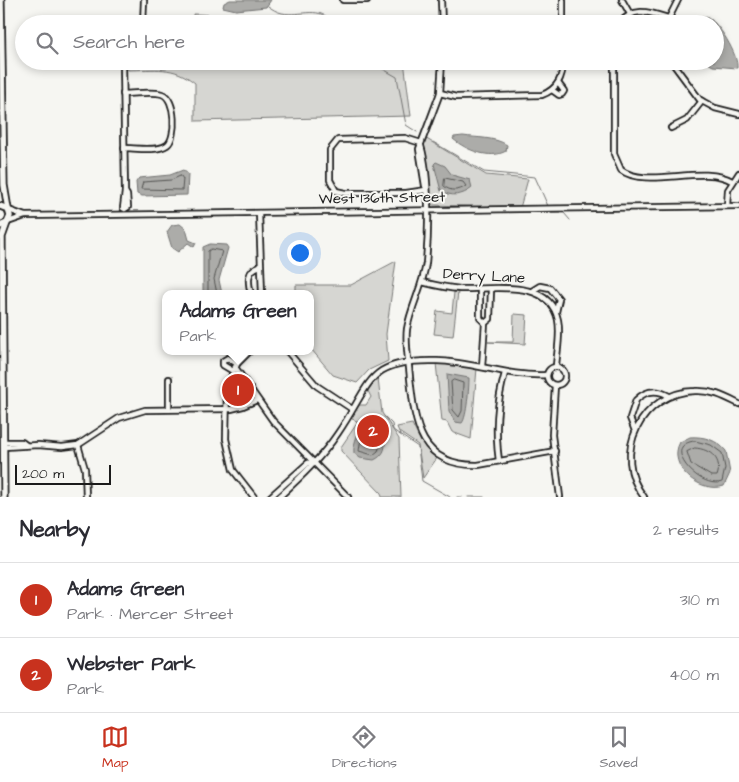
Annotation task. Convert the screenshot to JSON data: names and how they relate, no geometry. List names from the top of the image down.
{
  "streets": {
    "street": ["West 136th Street", "Derry Lane"]
  },
  "scale_bar": "200 m",
  "page": {
    "search": "Search here",
    "popup": ["Adams Green", "Park"],
    "pins": ["1", "2"],
    "scale": "200 m",
    "heading": ["Nearby", "2 results"],
    "list": [
      {
        "mark": "1",
        "name": "Adams Green",
        "note": "Park · Mercer Street",
        "value": "310 m"
      },
      {
        "mark": "2",
        "name": "Webster Park",
        "note": "Park",
        "value": "400 m"
      }
    ],
    "nav": ["Map", "Directions", "Saved"]
  }
}
